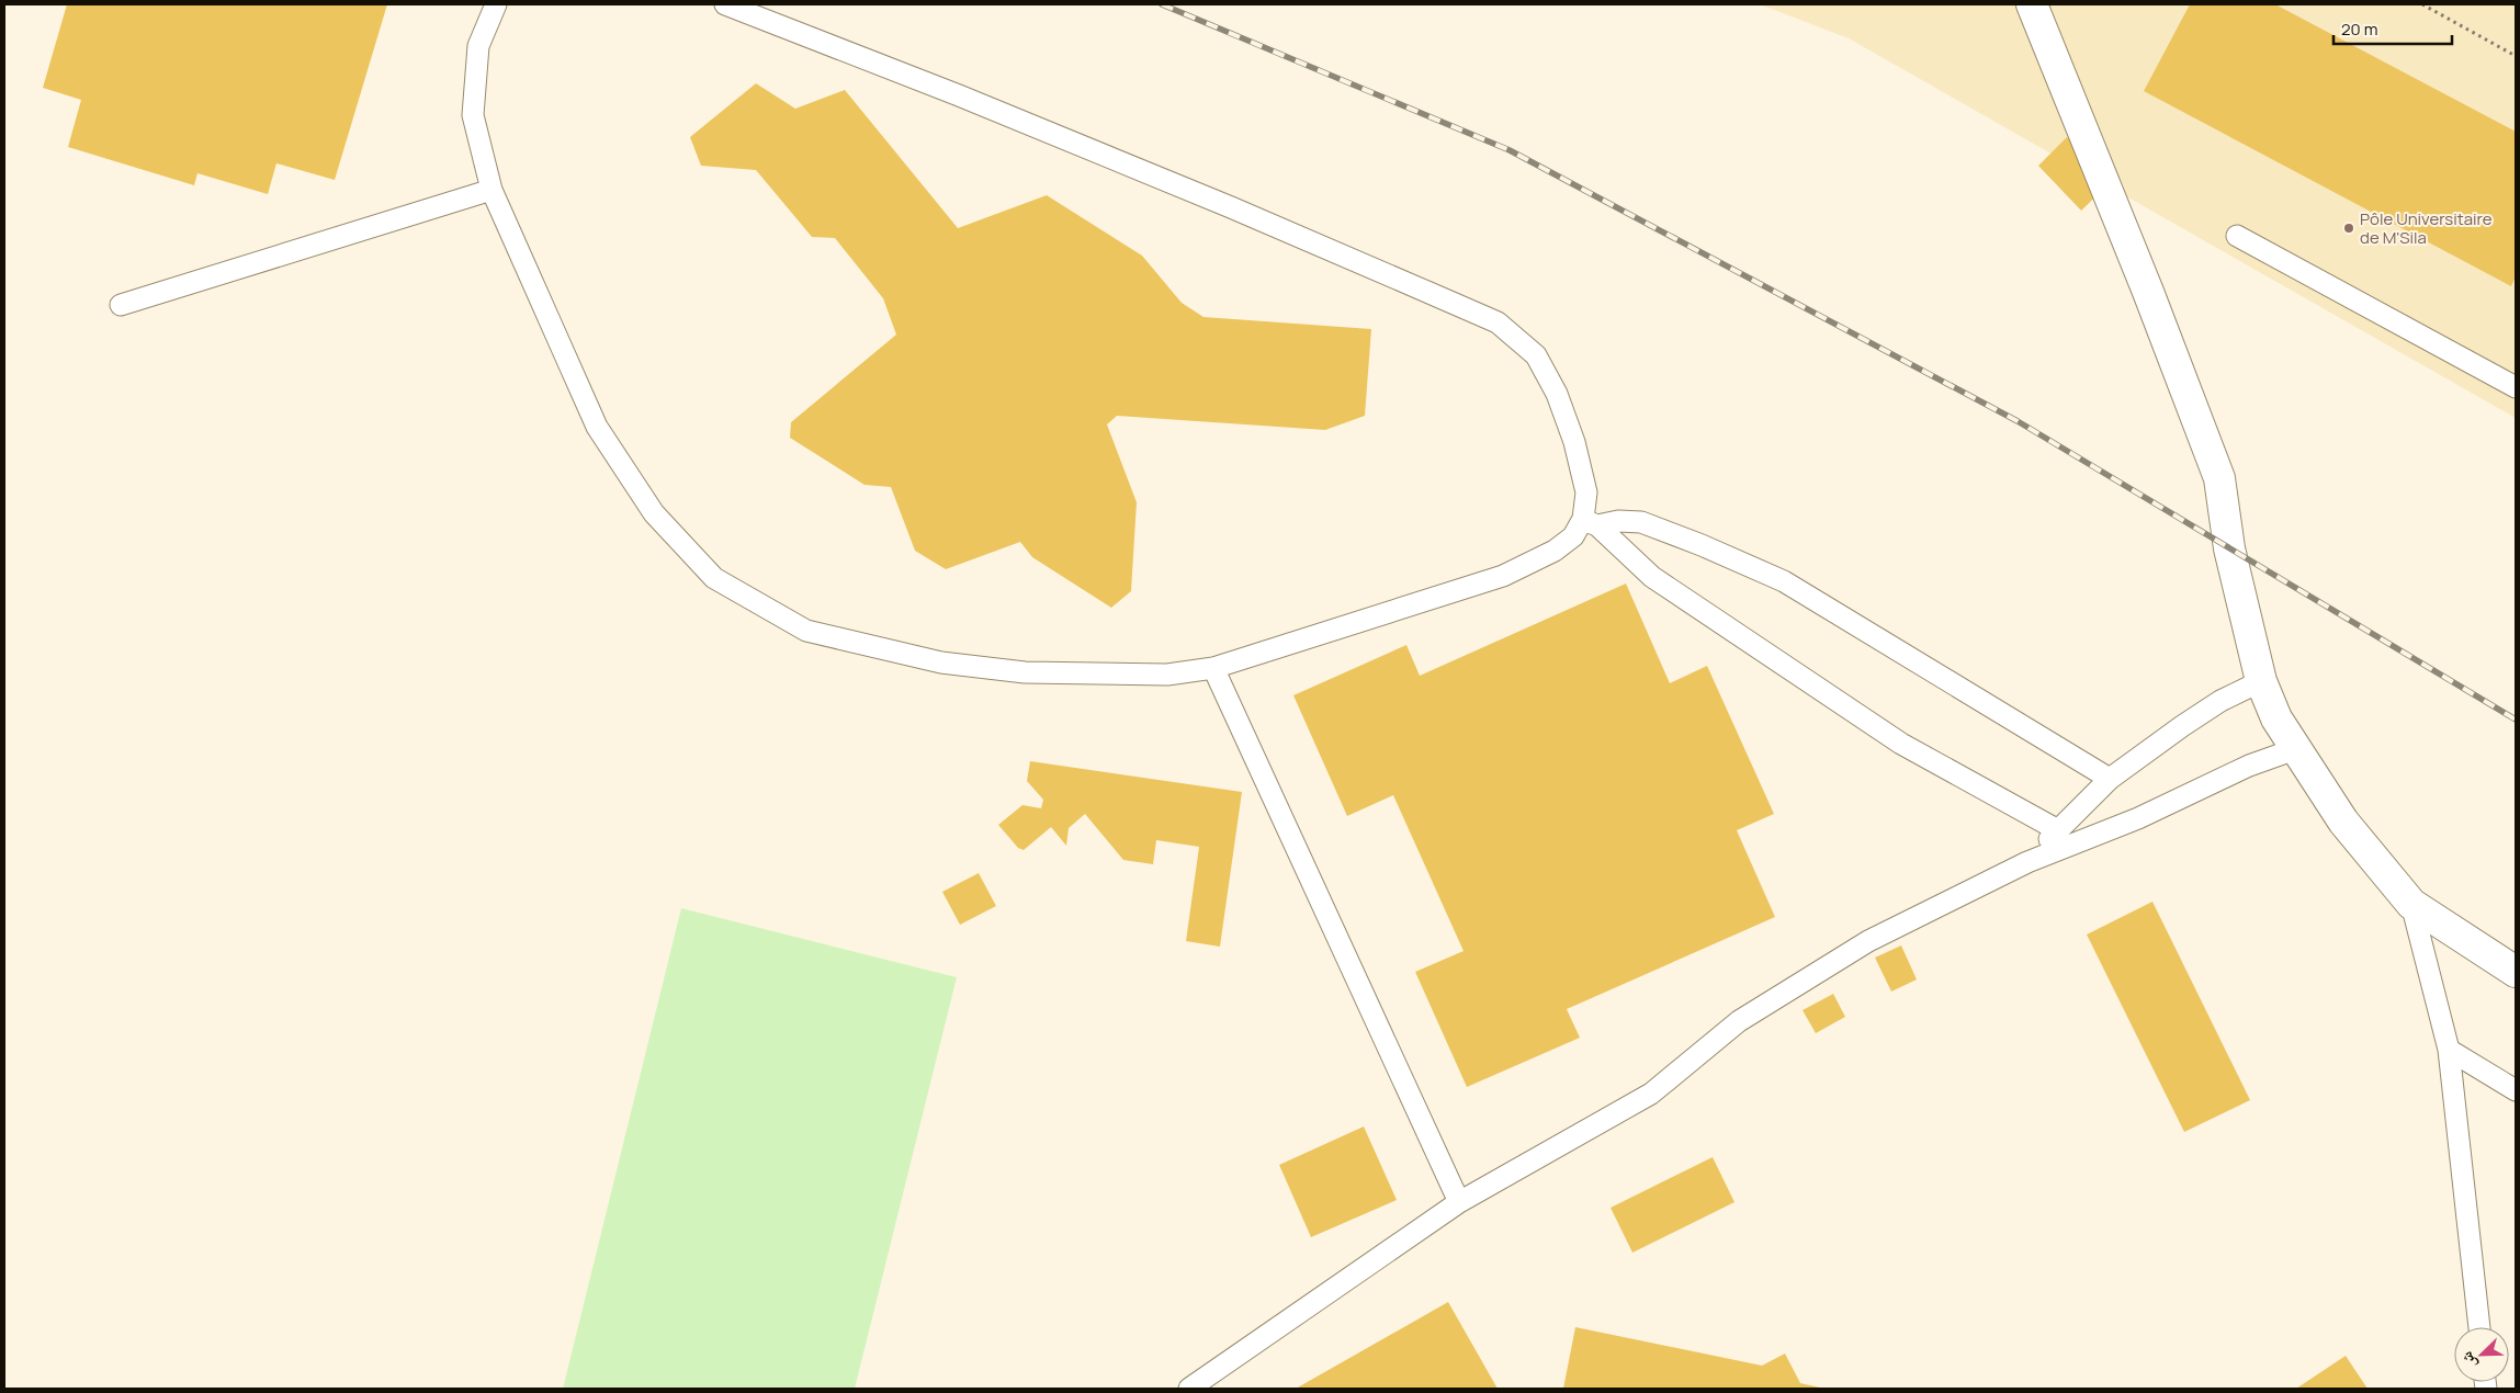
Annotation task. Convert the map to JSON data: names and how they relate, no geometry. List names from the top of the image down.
{
  "places": ["Pôle Universitaire de M'Sila"],
  "scale_bar": "20 m",
  "north": "bottom left"
}
